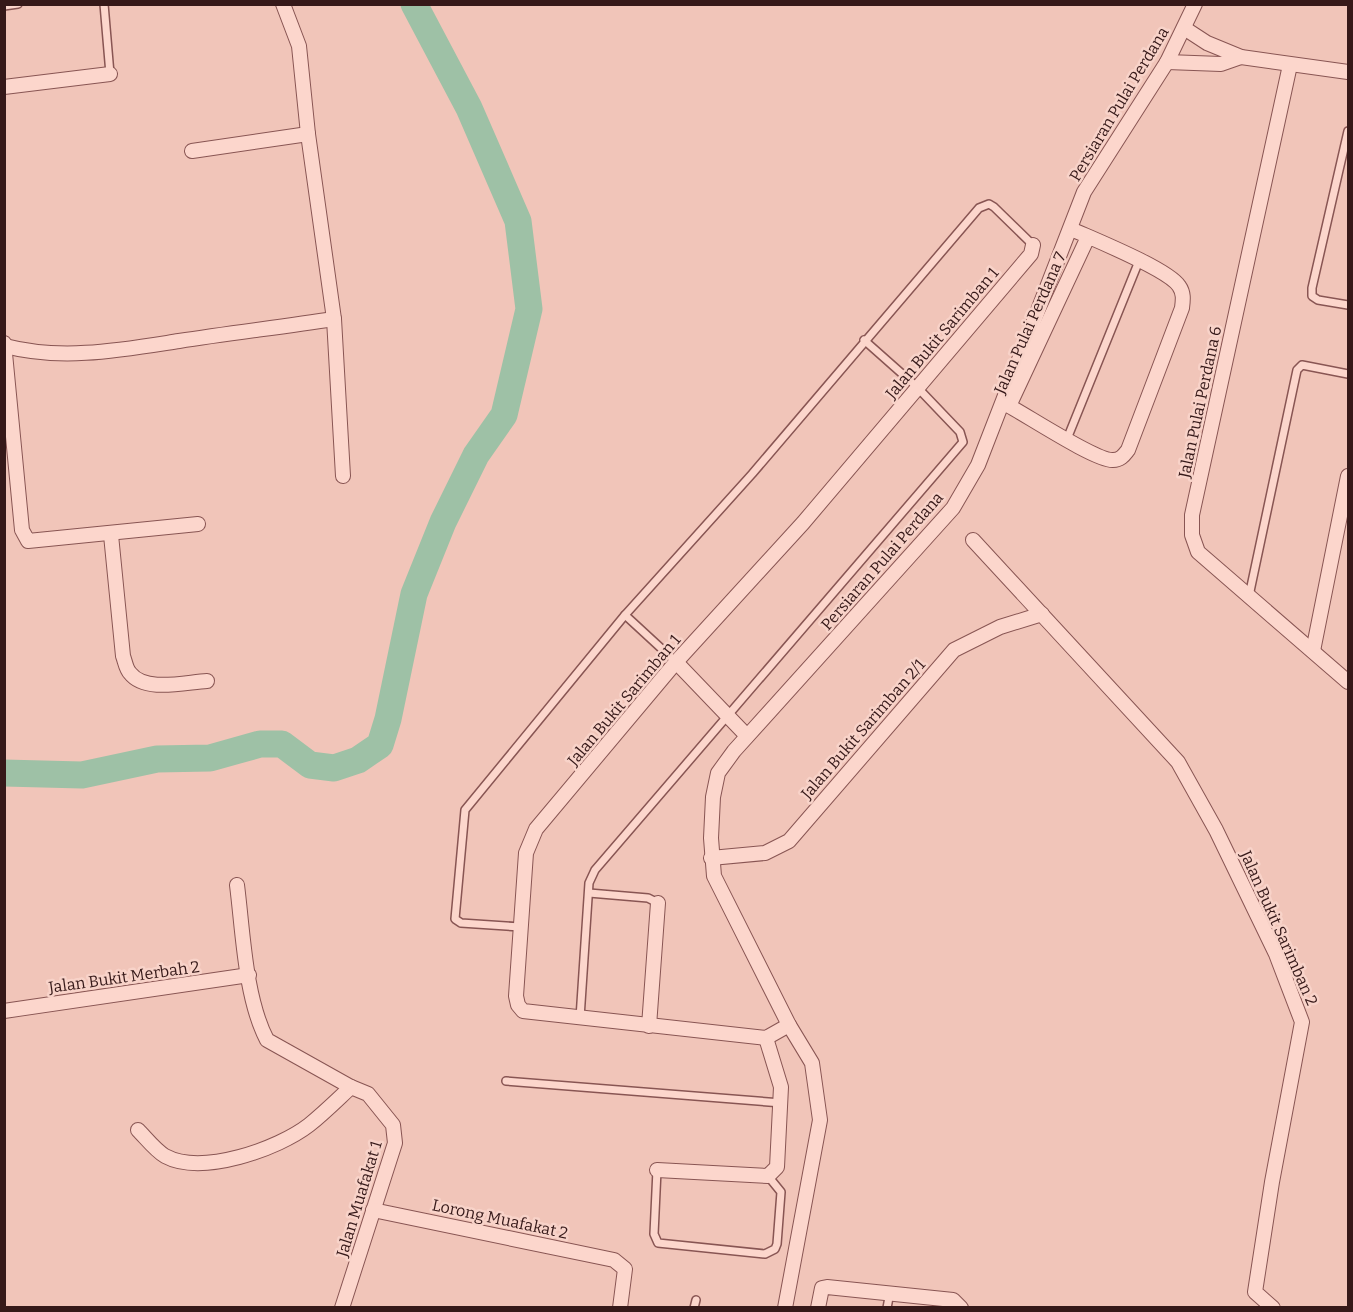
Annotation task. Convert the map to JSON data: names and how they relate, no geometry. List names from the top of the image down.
{
  "streets": {
    "street": [
      "Persiaran Pulai Perdana",
      "Jalan Pulai Perdana 7",
      "Jalan Bukit Sarimban 1",
      "Jalan Pulai Perdana 6",
      "Jalan Bukit Sarimban 2/1",
      "Jalan Bukit Sarimban 2",
      "Jalan Bukit Merbah 2",
      "Jalan Muafakat 1",
      "Lorong Muafakat 2"
    ]
  },
  "crossings": [
    ["Persiaran Pulai Perdana", "Jalan Pulai Perdana 7"],
    ["Persiaran Pulai Perdana", "Jalan Bukit Sarimban 2/1"],
    ["Jalan Bukit Sarimban 2/1", "Jalan Bukit Sarimban 2"],
    ["Jalan Bukit Merbah 2", "Jalan Muafakat 1"],
    ["Jalan Muafakat 1", "Lorong Muafakat 2"]
  ]
}
